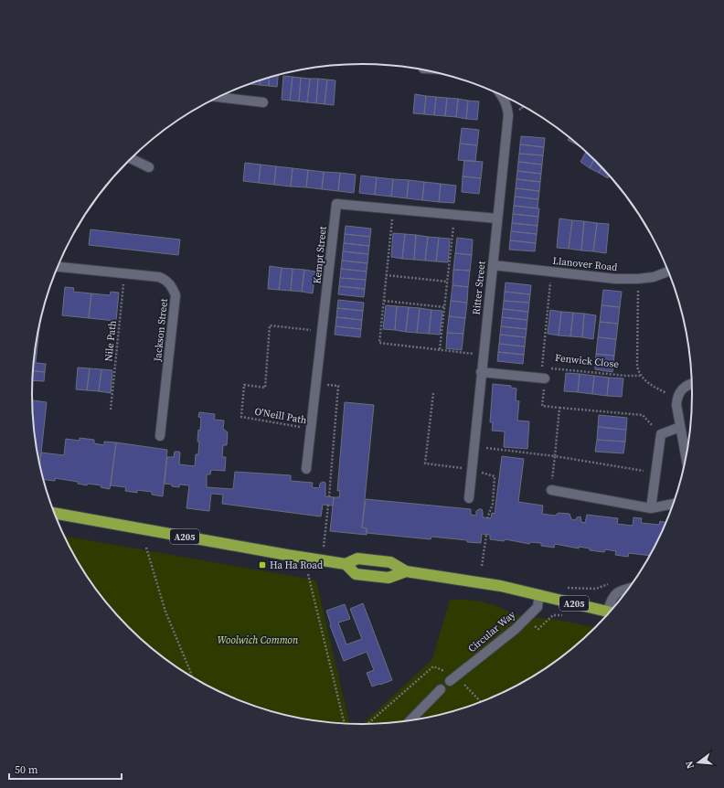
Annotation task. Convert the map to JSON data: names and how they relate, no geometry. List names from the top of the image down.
{
  "streets": {
    "highway": ["A205"],
    "street": [
      "Kempt Street",
      "Llanover Road",
      "Ritter Street",
      "Jackson Street",
      "Circular Way"
    ],
    "path": ["Nile Path", "Fenwick Close", "O'Neill Path"]
  },
  "crossings": [
    ["Kempt Street", "Ritter Street"],
    ["Kempt Street", "O'Neill Path"],
    ["Llanover Road", "Ritter Street"],
    ["Jackson Street", "Nile Path"],
    ["A205", "Circular Way"]
  ],
  "parks": ["Woolwich Common"],
  "places": {
    "transit": ["Ha Ha Road"]
  },
  "scale_bar": "50 m",
  "north": "left"
}
